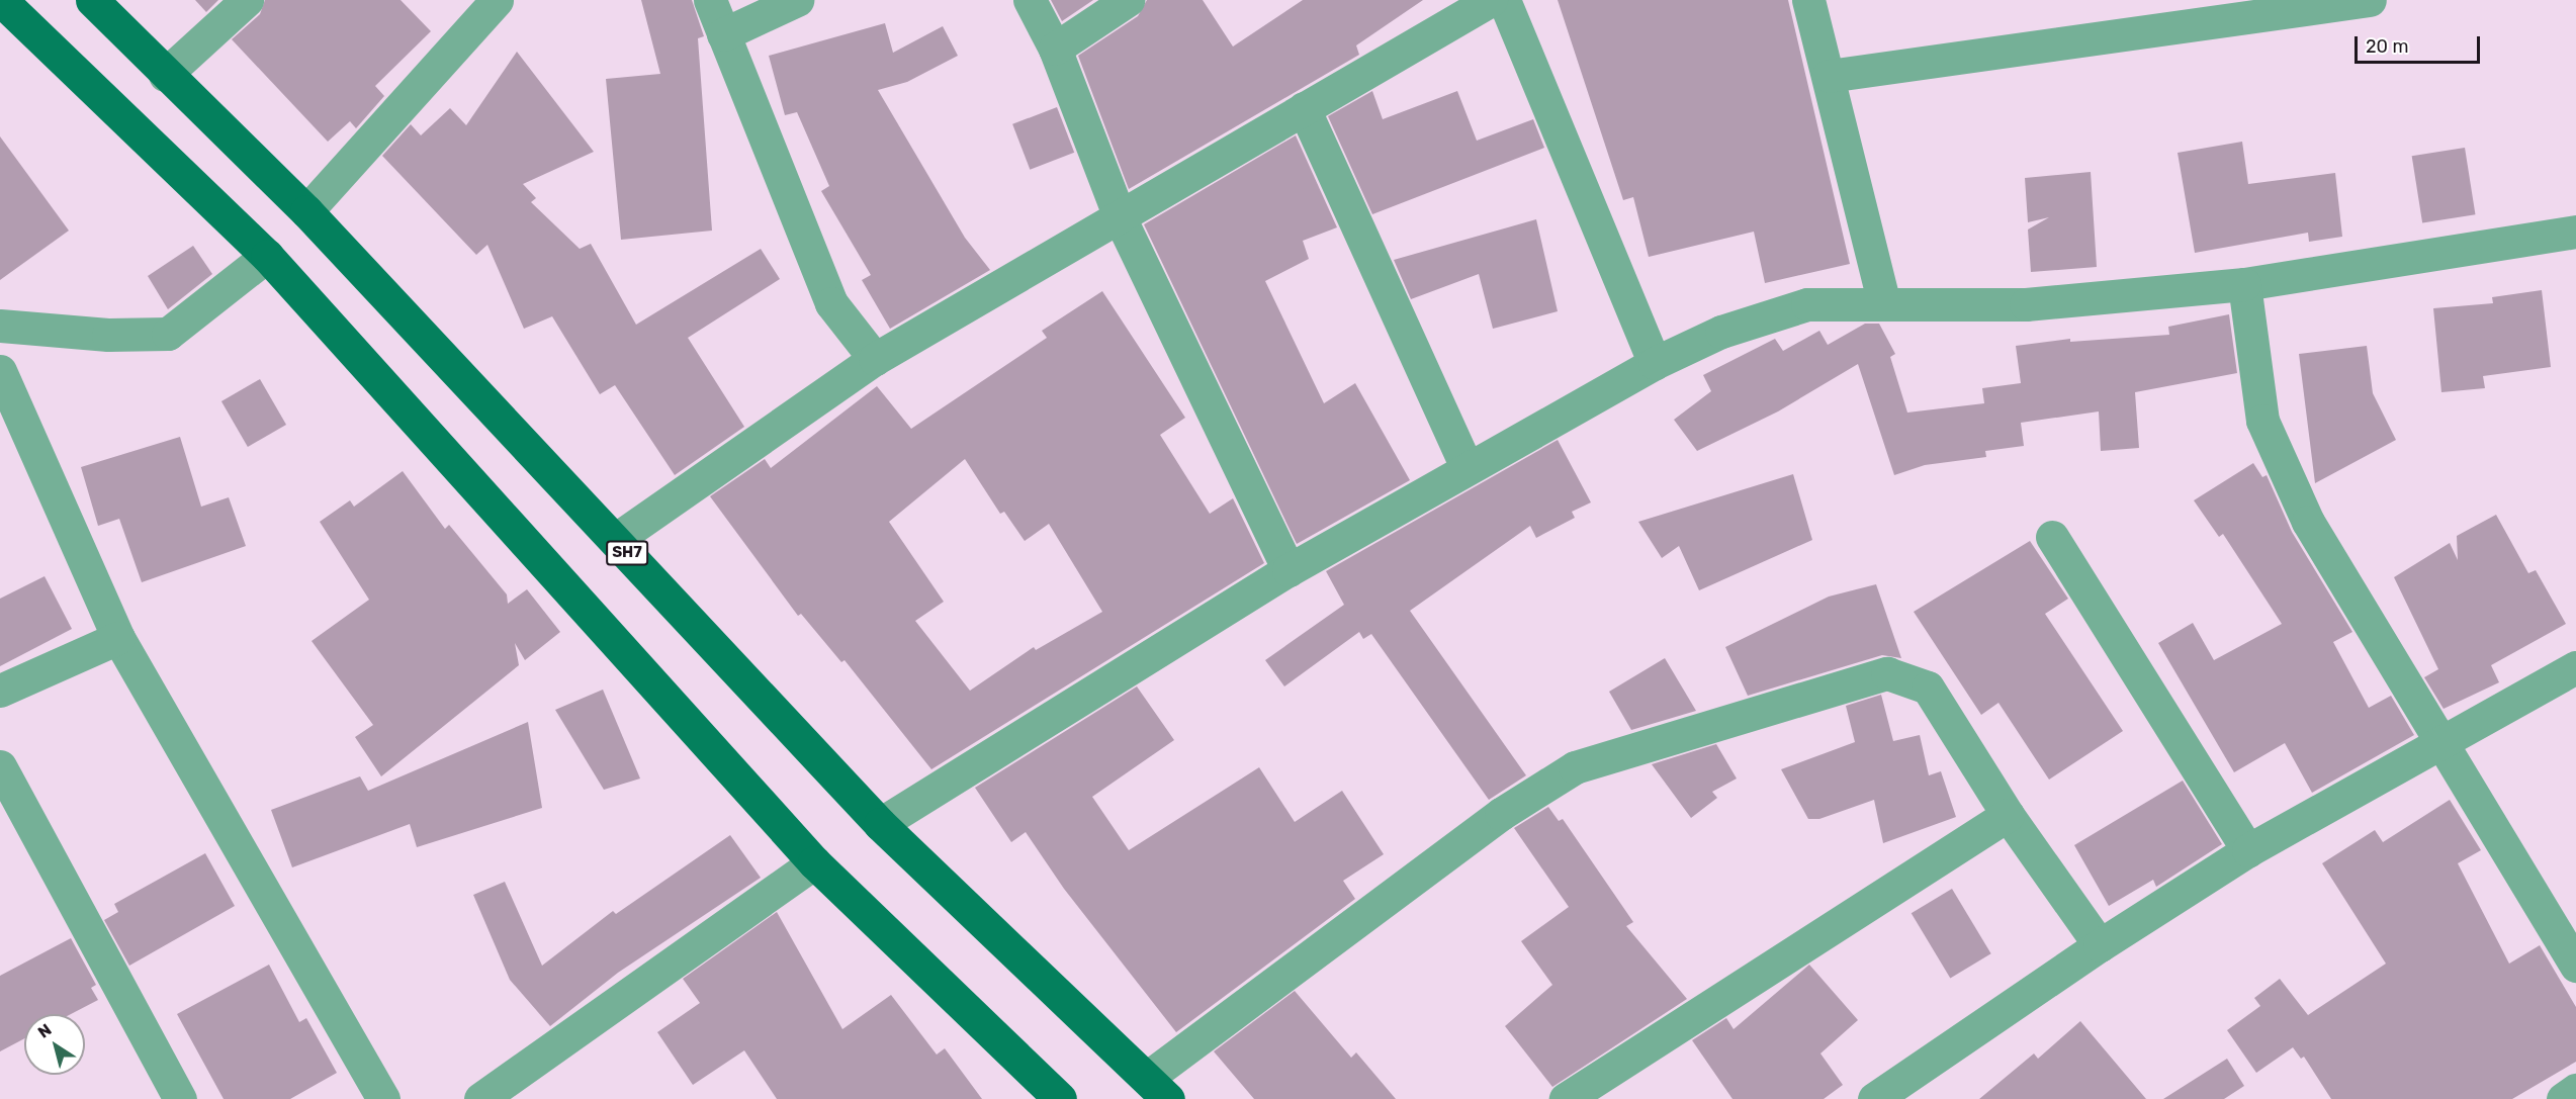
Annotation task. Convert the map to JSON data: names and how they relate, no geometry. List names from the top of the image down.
{
  "streets": {
    "main road": ["SH7"]
  },
  "scale_bar": "20 m",
  "north": "top left"
}
